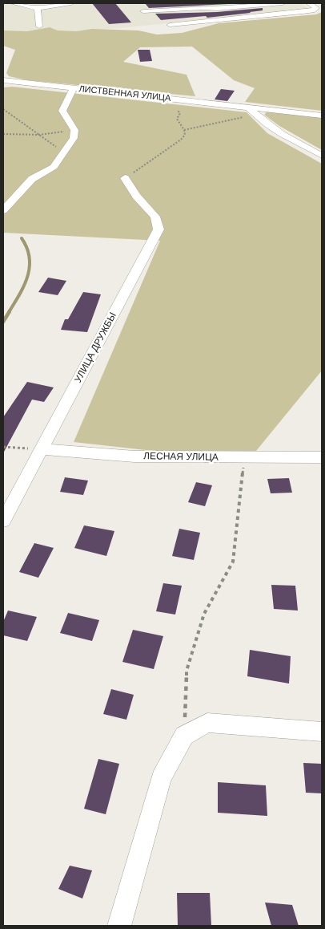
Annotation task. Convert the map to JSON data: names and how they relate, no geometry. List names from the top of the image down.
{
  "streets": {
    "street": ["ЛИСТВЕННАЯ УЛИЦА", "УЛИЦА ДРУЖБЫ", "ЛЕСНАЯ УЛИЦА"]
  },
  "crossings": [
    ["УЛИЦА ДРУЖБЫ", "ЛЕСНАЯ УЛИЦА"]
  ]
}
